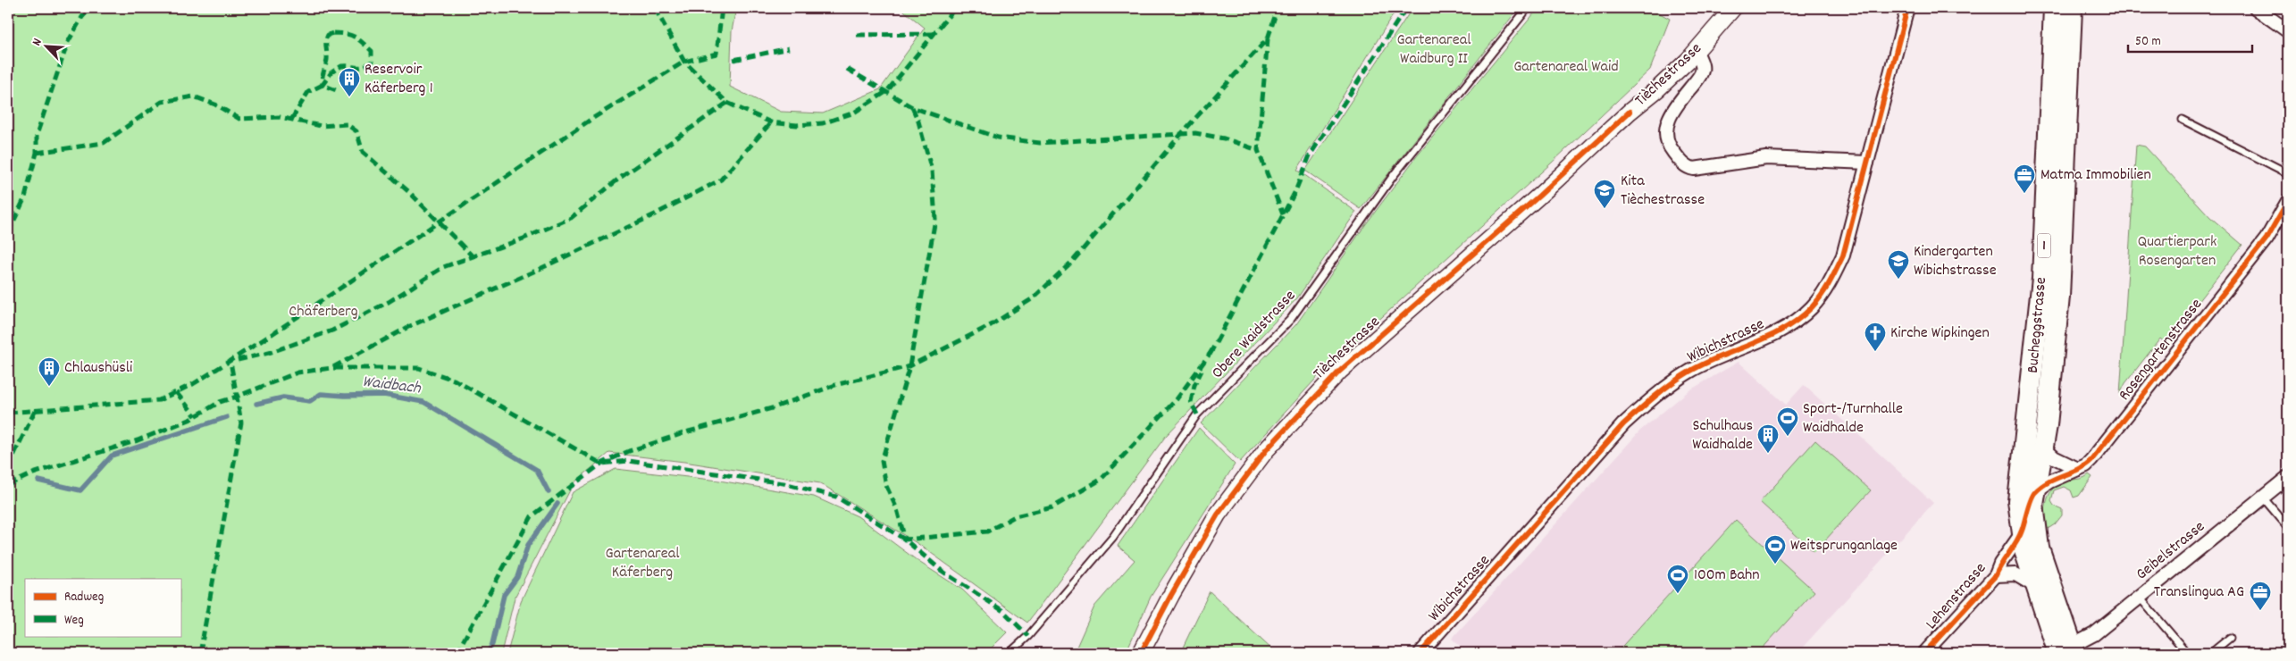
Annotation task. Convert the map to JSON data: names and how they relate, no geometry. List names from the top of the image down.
{
  "streets": {
    "main road": ["1", "Bucheggstrasse"],
    "street": [
      "Tièchestrasse",
      "Wibichstrasse",
      "Rosengartenstrasse",
      "Geibelstrasse",
      "Lehenstrasse"
    ],
    "lane": ["Obere Waidstrasse"]
  },
  "crossings": [
    ["1", "Bucheggstrasse"],
    ["1", "Rosengartenstrasse"],
    ["1", "Geibelstrasse"],
    ["1", "Lehenstrasse"],
    ["Bucheggstrasse", "Rosengartenstrasse"]
  ],
  "water": ["Waidbach"],
  "parks": [
    "Gartenareal Waidburg II",
    "Gartenareal Waid",
    "Quartierpark Rosengarten",
    "Chäferberg",
    "Gartenareal Käferberg"
  ],
  "places": {
    "building": ["Reservoir Käferberg 1", "Chlaushüsli", "Schulhaus Waidhalde"],
    "office": ["Matma Immobilien", "Translingua AG"],
    "school or university": ["Kita Tièchestrasse", "Kindergarten Wibichstrasse"],
    "church": ["Kirche Wipkingen"],
    "sports": ["Sport-/Turnhalle Waidhalde", "Weitsprunganlage", "100m Bahn"]
  },
  "legend": ["Radweg", "Weg"],
  "scale_bar": "50 m",
  "north": "top left"
}
